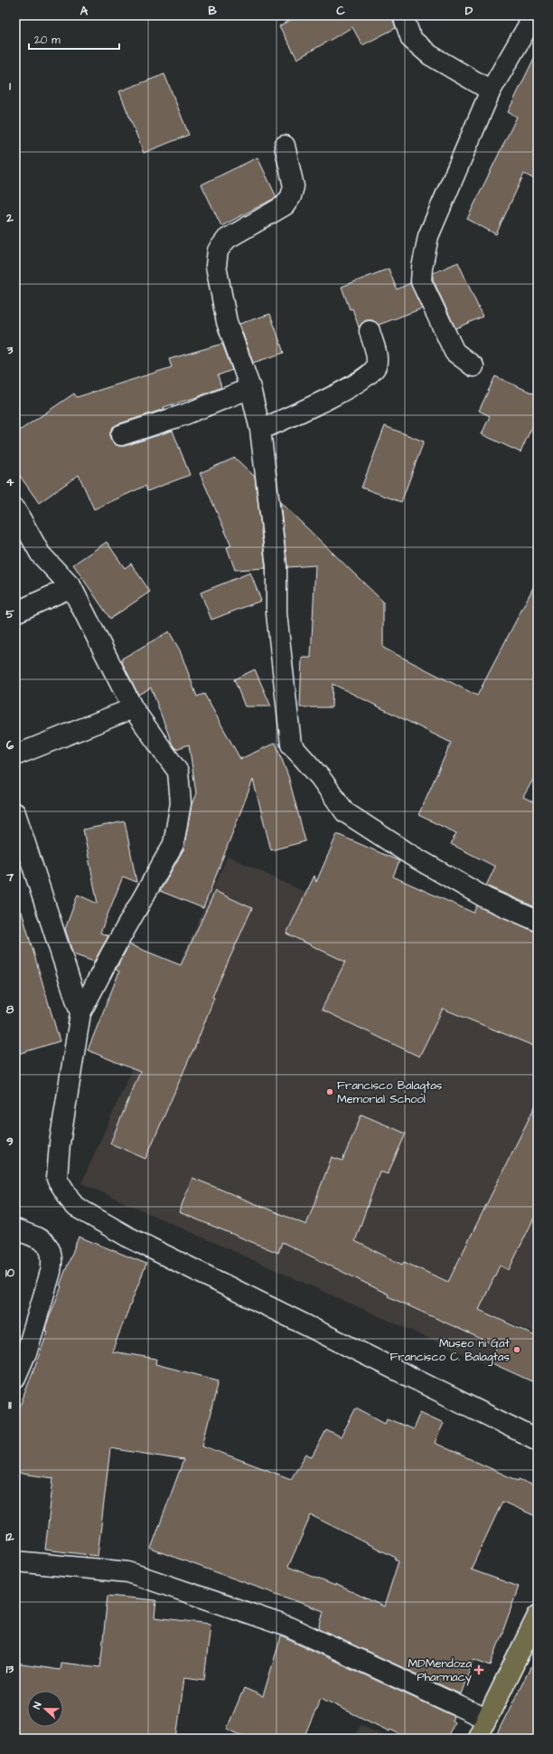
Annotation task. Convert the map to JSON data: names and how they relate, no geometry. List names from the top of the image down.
{
  "places": {
    "other": ["Francisco Balagtas Memorial School", "Museo ni Gat Francisco C. Balagtas"],
    "health": ["MDMendoza Pharmacy"]
  },
  "scale_bar": "20 m",
  "north": "left",
  "grid": {
    "columns": [
      "A",
      "B",
      "C",
      "D"
    ],
    "rows": [
      "1",
      "2",
      "3",
      "4",
      "5",
      "6",
      "7",
      "8",
      "9",
      "10",
      "11",
      "12",
      "13"
    ]
  }
}
